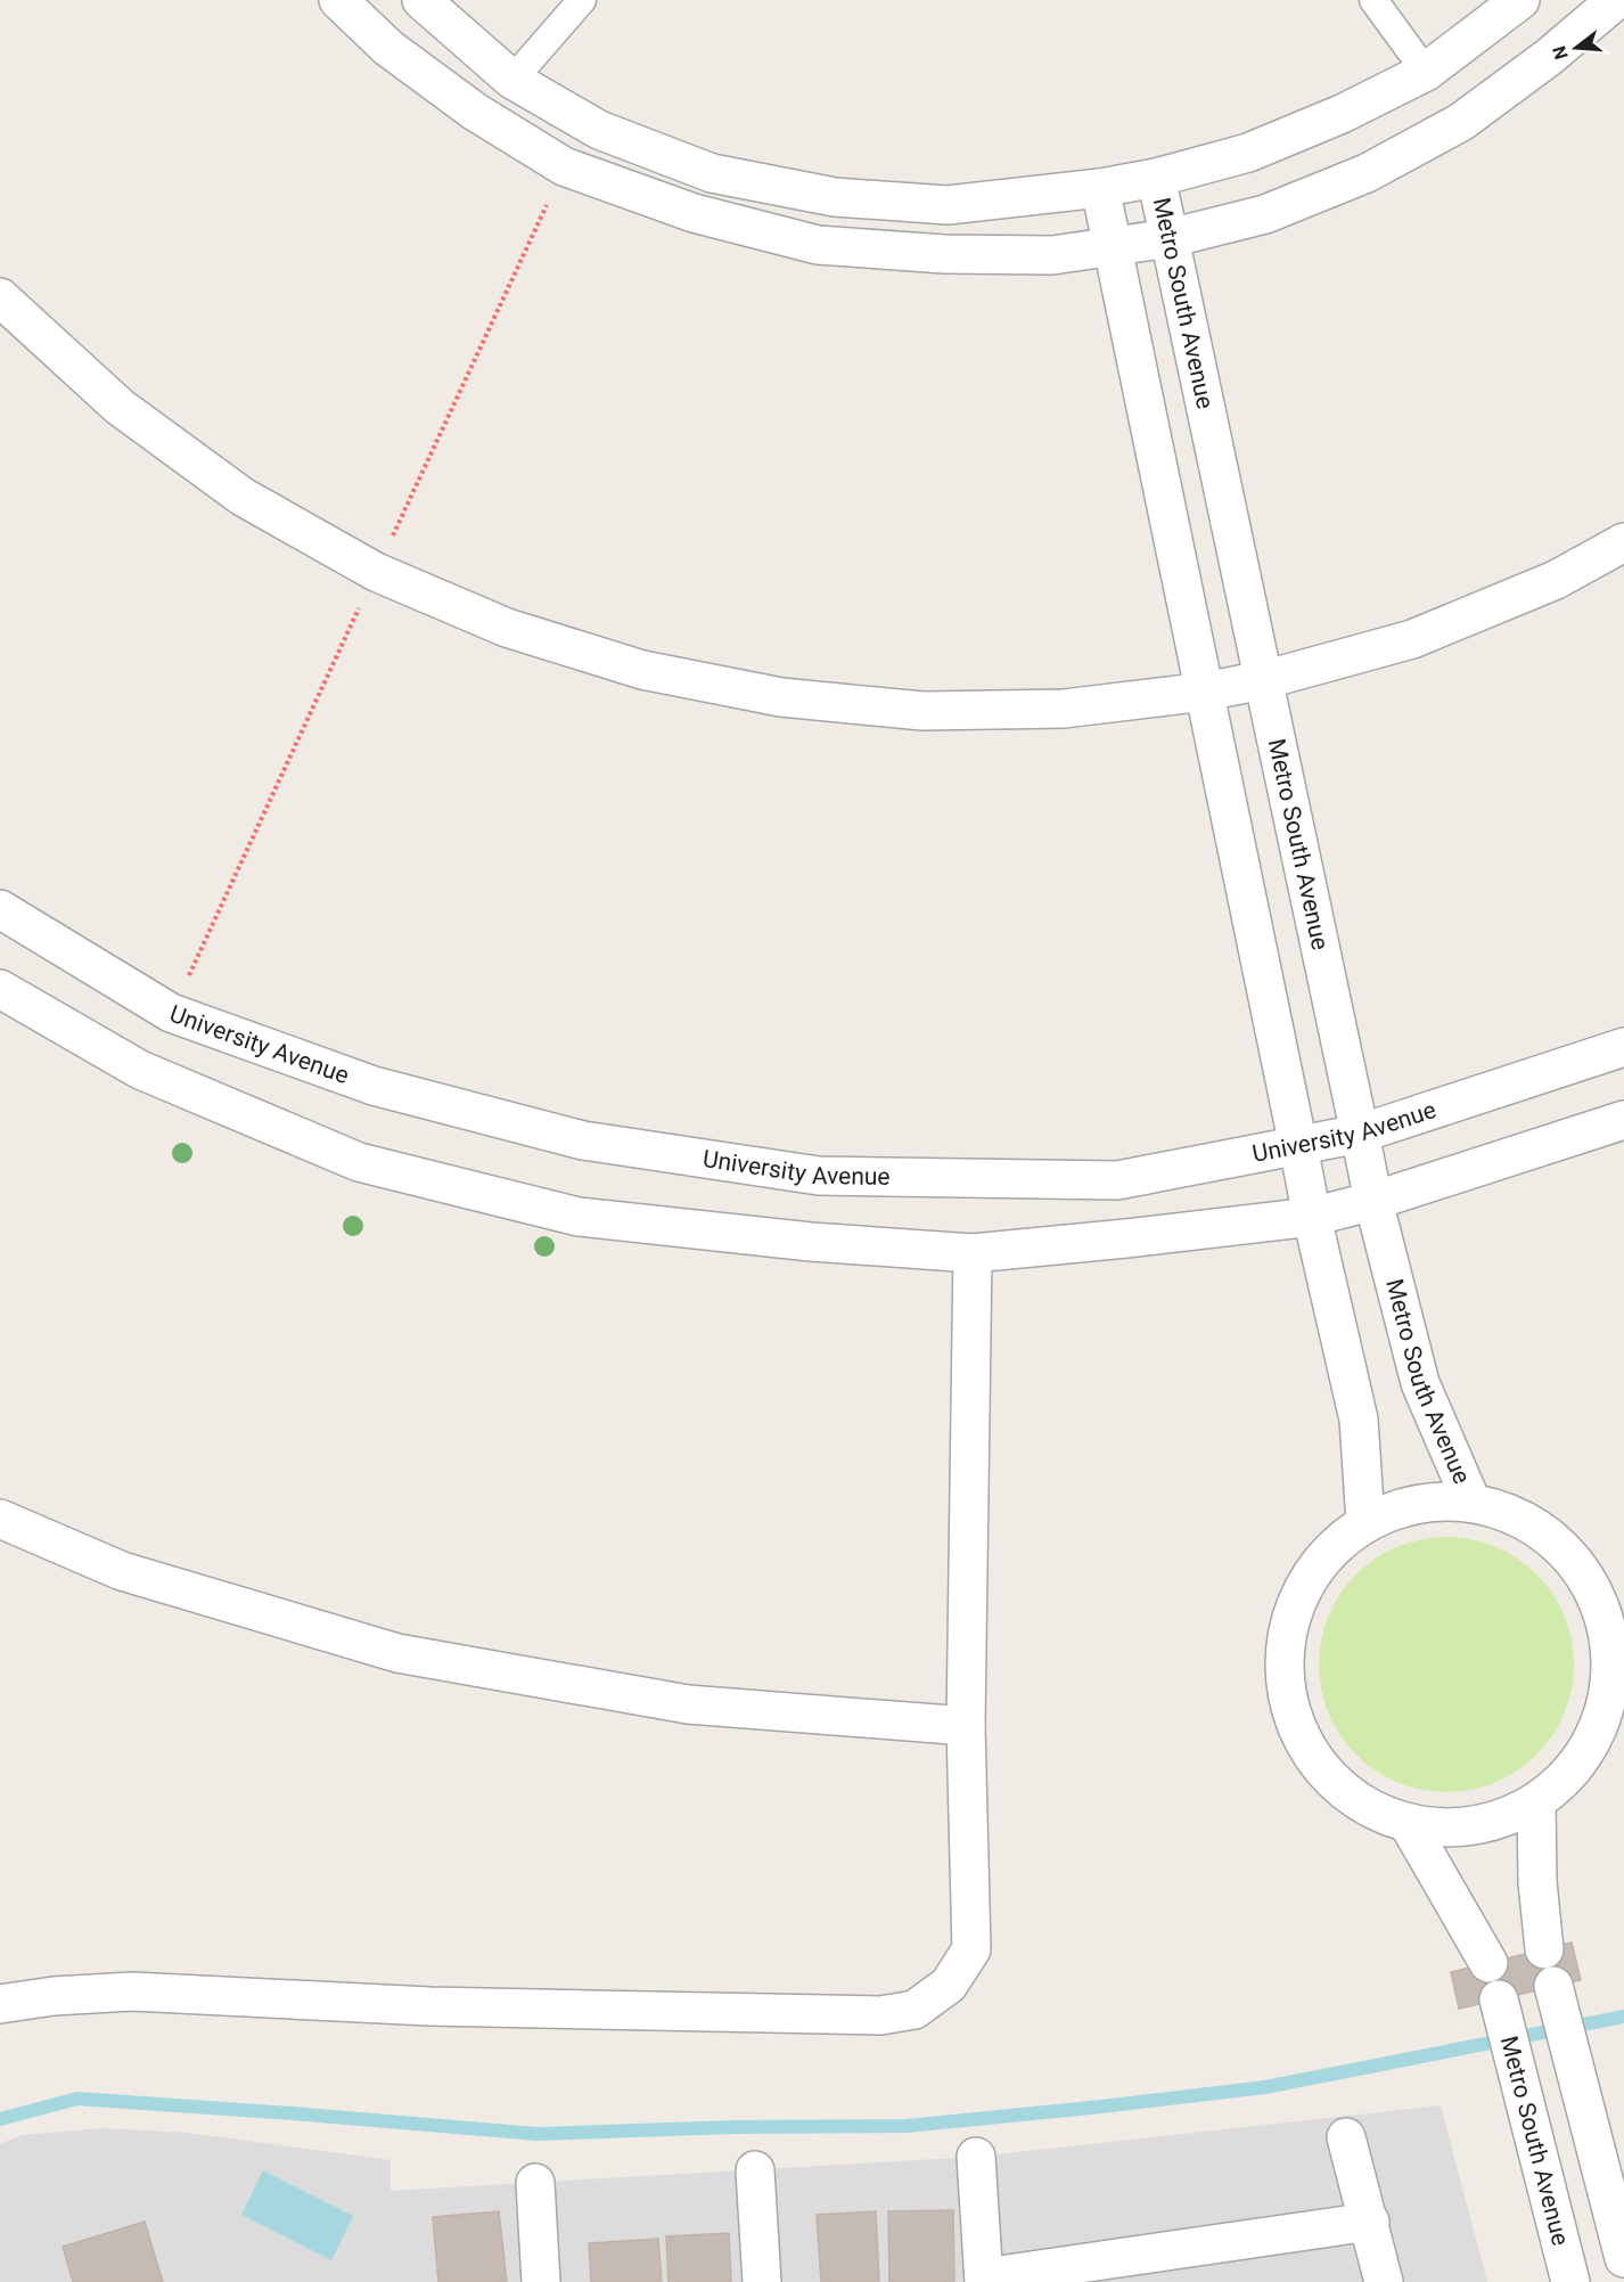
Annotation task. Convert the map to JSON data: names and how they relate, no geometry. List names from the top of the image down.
{
  "streets": {
    "street": ["Metro South Avenue", "University Avenue"]
  },
  "crossings": [
    ["Metro South Avenue", "University Avenue"]
  ],
  "north": "left"
}
